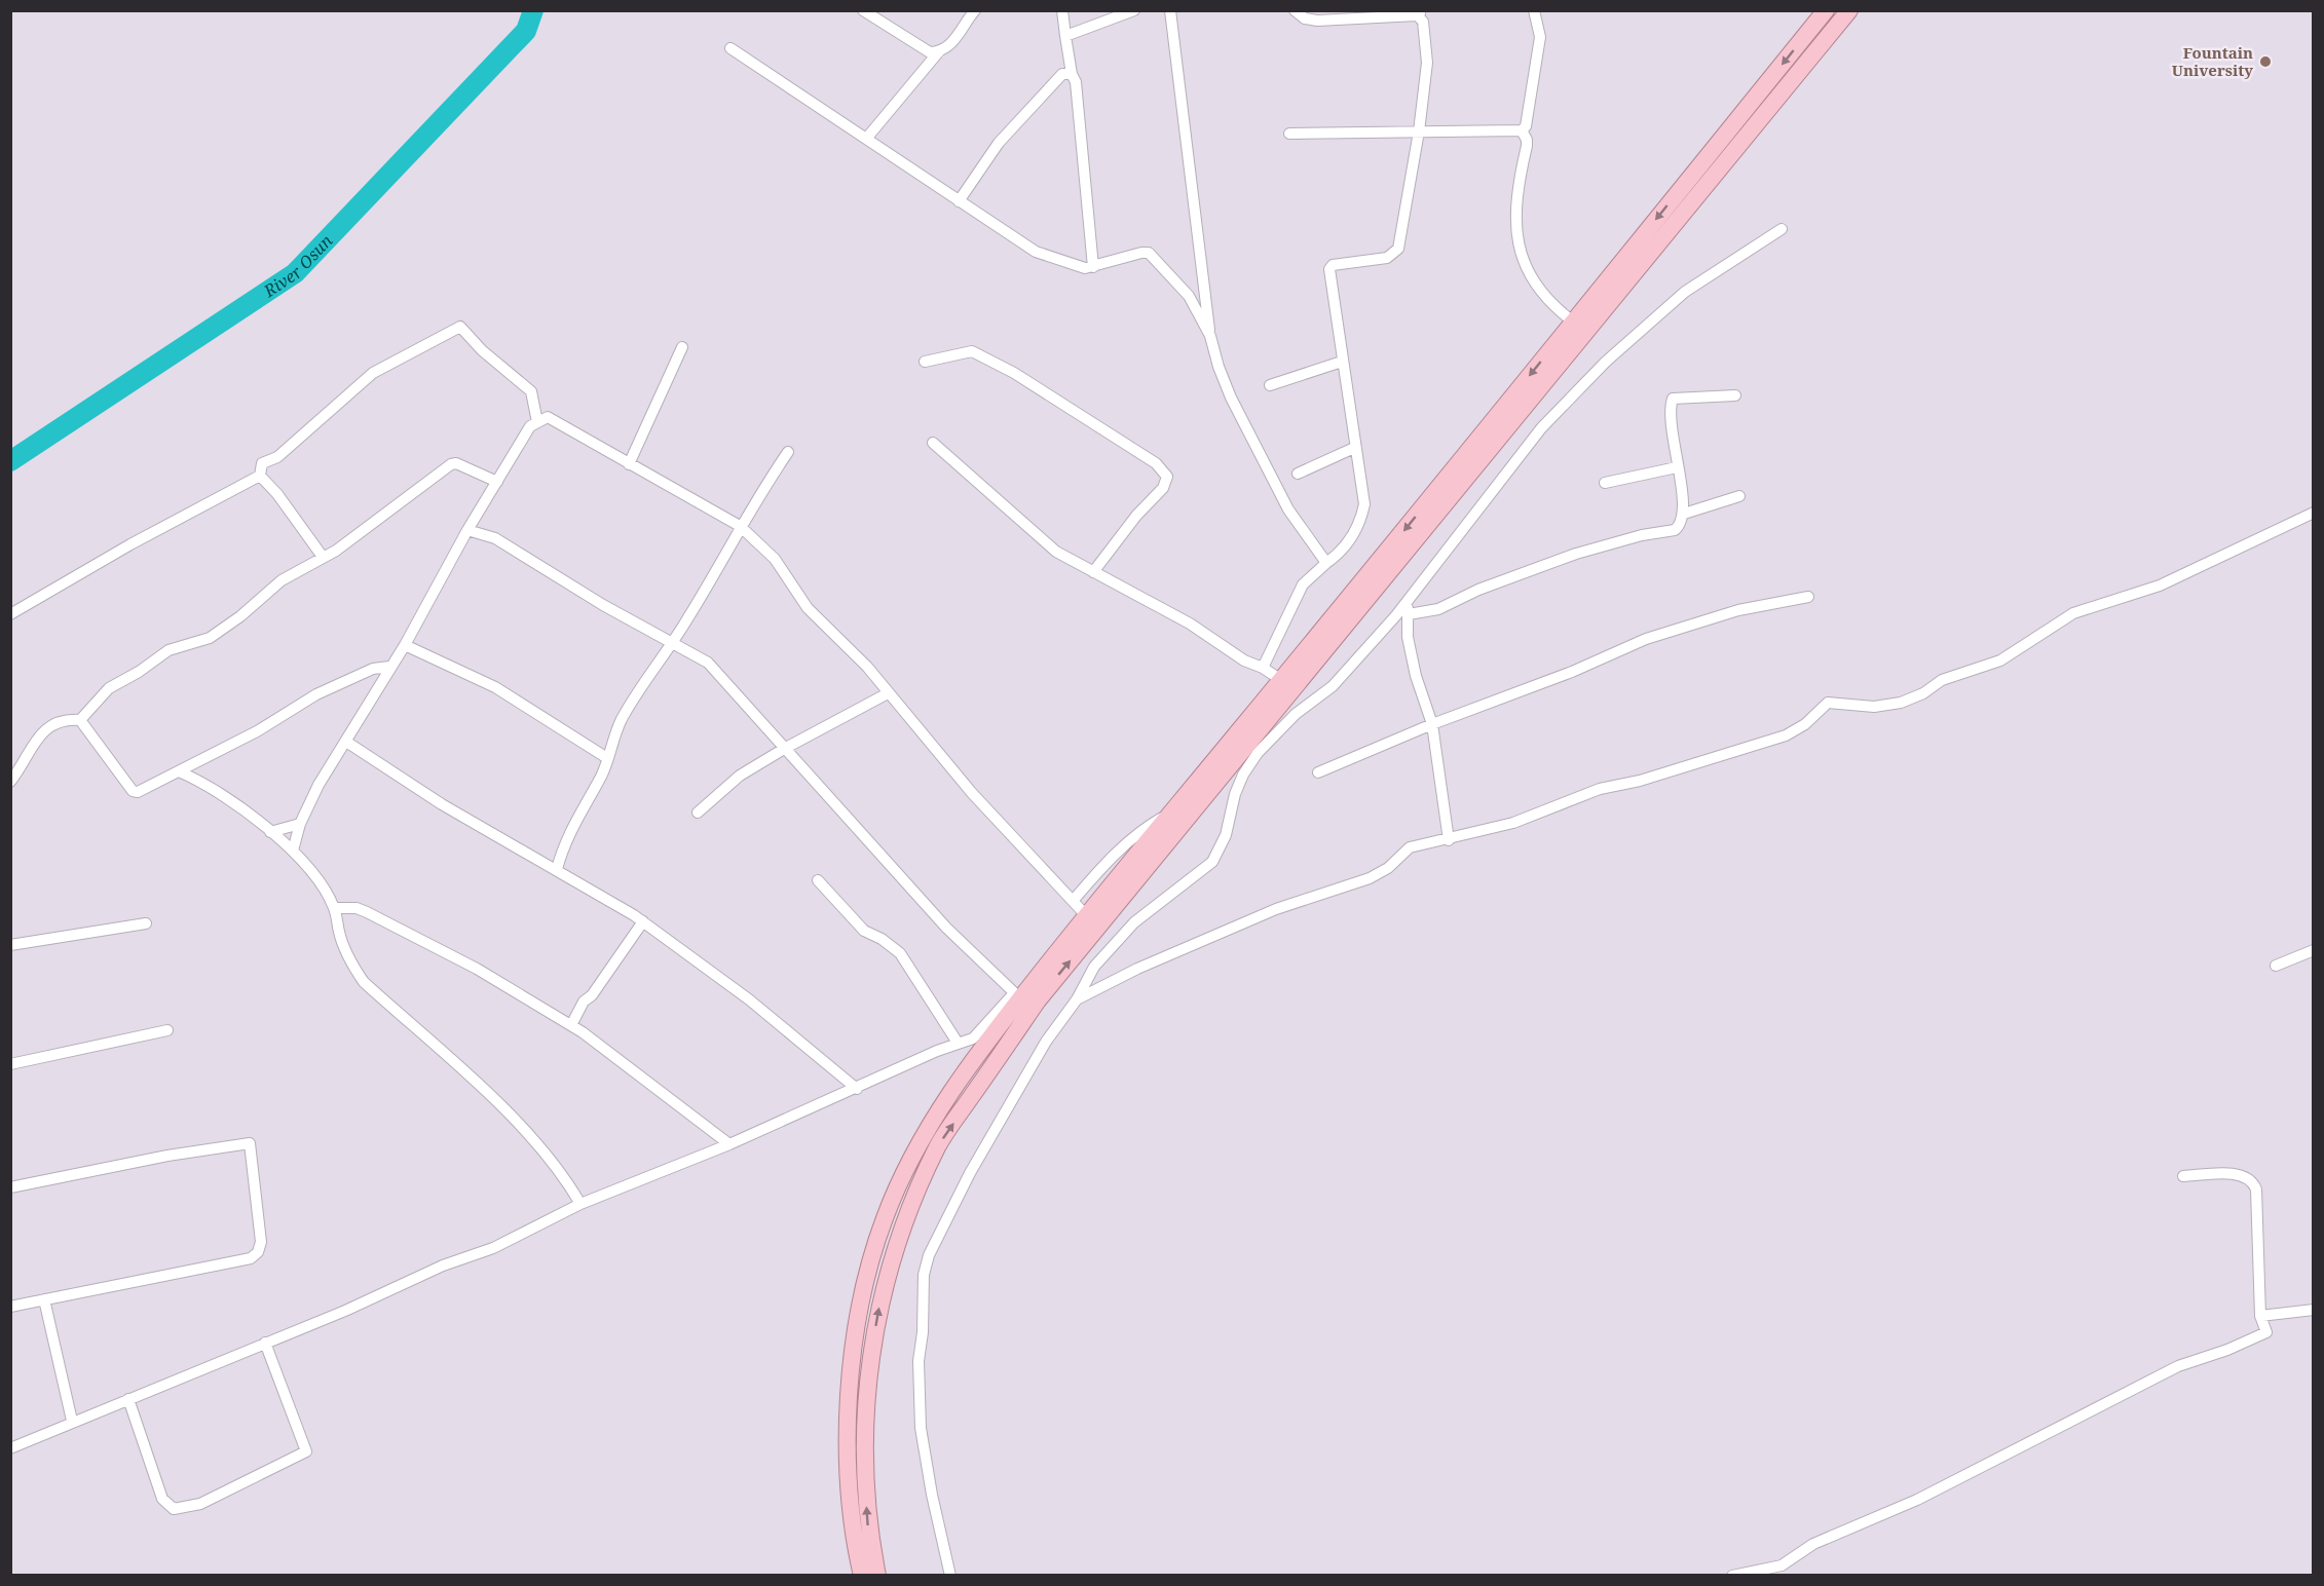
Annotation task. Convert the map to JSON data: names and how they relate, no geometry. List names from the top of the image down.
{
  "water": ["River Osun"],
  "places": ["Fountain University"]
}
